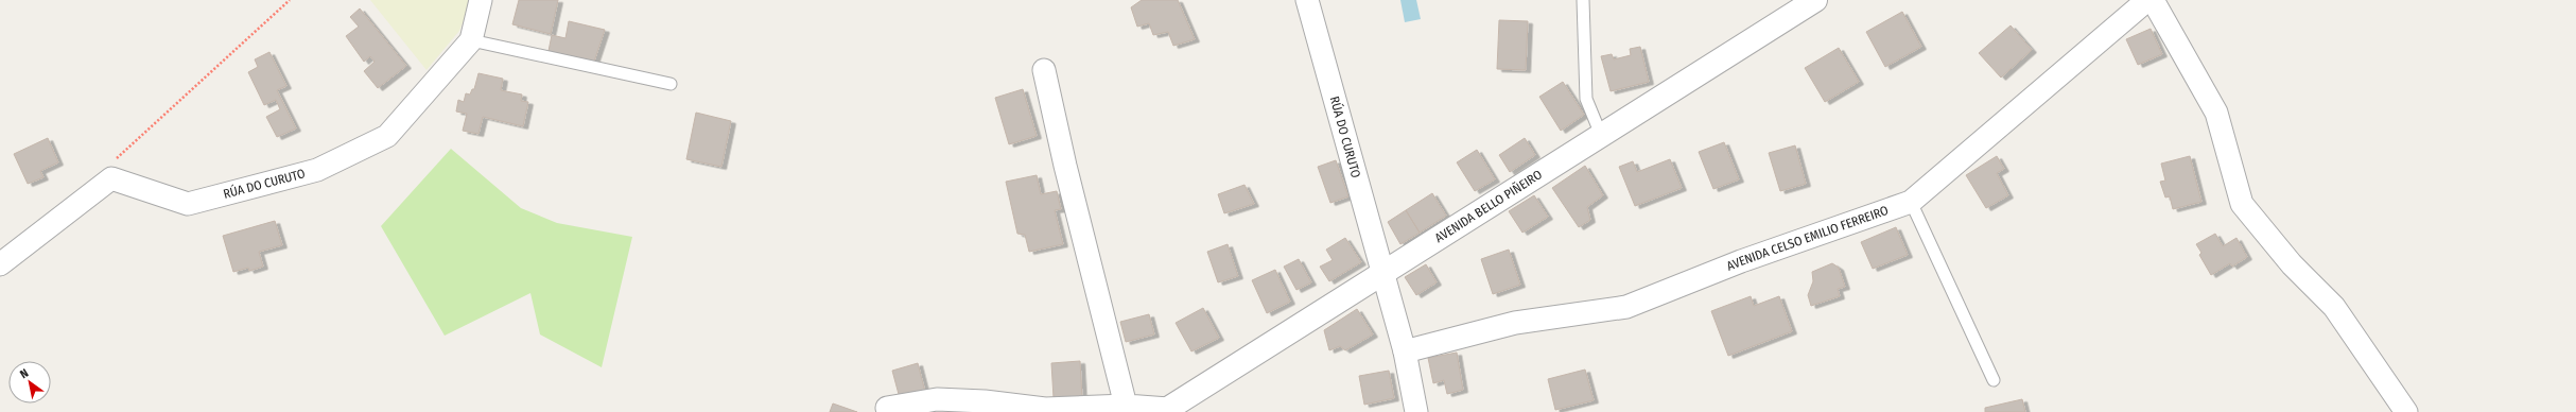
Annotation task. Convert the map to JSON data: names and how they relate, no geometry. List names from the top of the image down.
{
  "streets": {
    "street": ["RÚA DO CURUTO", "AVENIDA BELLO PIÑEIRO", "AVENIDA CELSO EMILIO FERREIRO"]
  },
  "crossings": [
    ["RÚA DO CURUTO", "AVENIDA BELLO PIÑEIRO"]
  ],
  "north": "top left"
}
